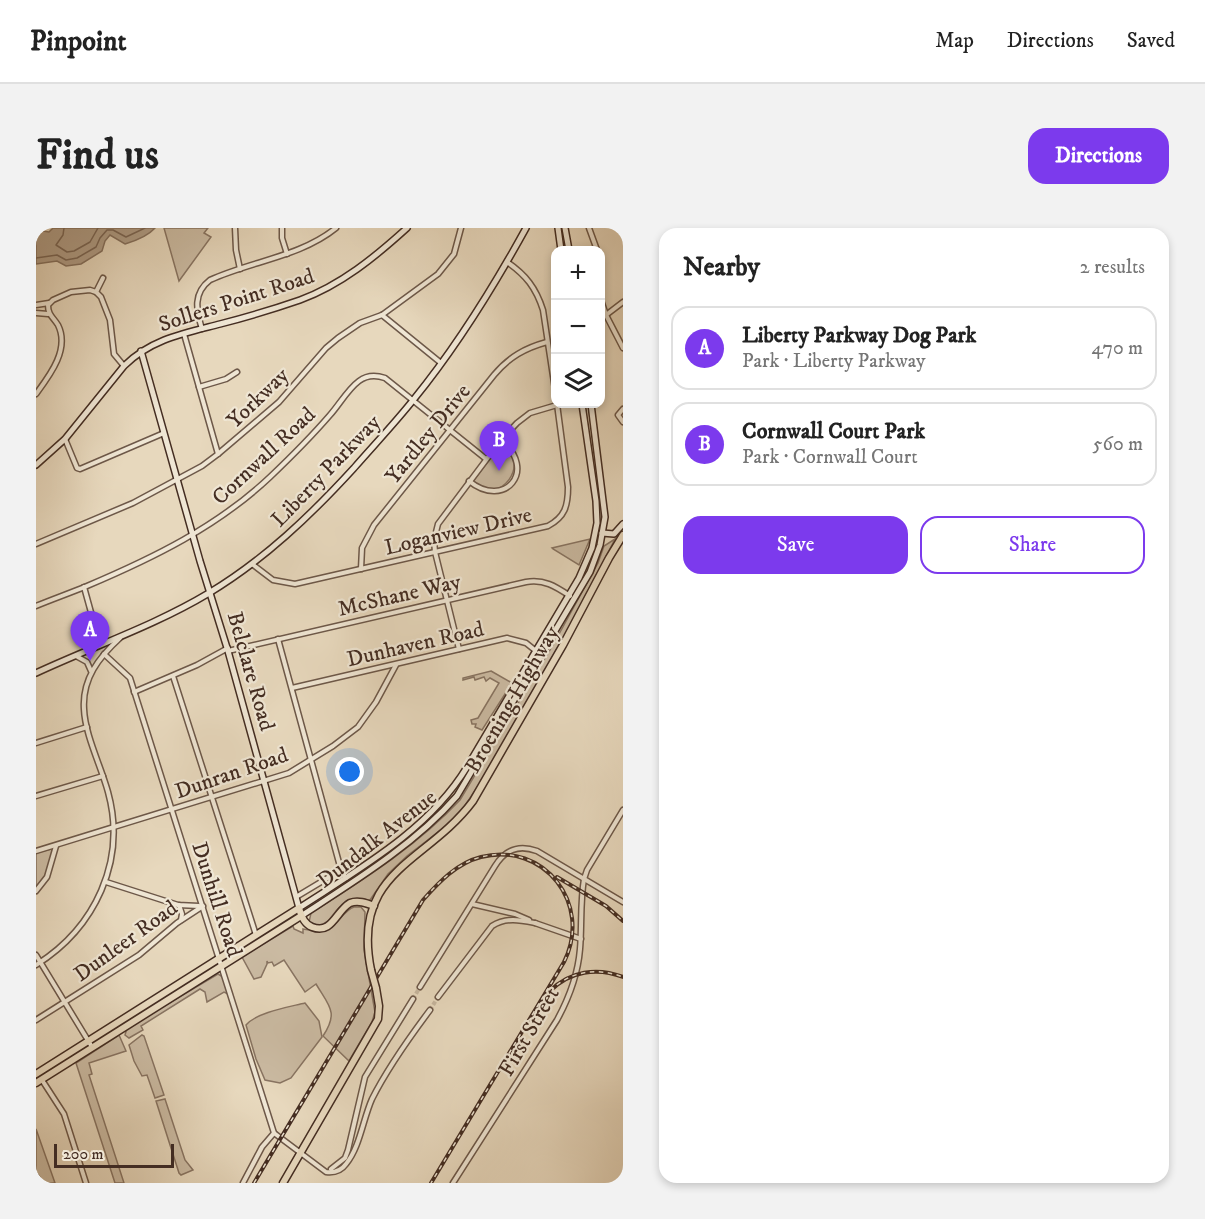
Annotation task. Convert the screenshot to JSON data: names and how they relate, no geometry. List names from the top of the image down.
{
  "streets": {
    "main road": [
      "Sollers Point Road",
      "Liberty Parkway",
      "Belclare Road",
      "Broening Highway",
      "Dundalk Avenue"
    ],
    "street": [
      "Yorkway",
      "Yardley Drive",
      "Cornwall Road",
      "Loganview Drive",
      "McShane Way",
      "Dunhaven Road",
      "Dunran Road",
      "Dunhill Road",
      "Dunleer Road",
      "First Street"
    ]
  },
  "crossings": [
    ["Sollers Point Road", "Belclare Road"],
    ["Yorkway", "Belclare Road"],
    ["Yardley Drive", "Cornwall Road"],
    ["Yardley Drive", "Loganview Drive"],
    ["Cornwall Road", "Liberty Parkway"],
    ["Cornwall Road", "Belclare Road"],
    ["Liberty Parkway", "Loganview Drive"],
    ["Liberty Parkway", "Belclare Road"],
    ["McShane Way", "Belclare Road"],
    ["McShane Way", "Dundalk Avenue"],
    ["McShane Way", "Dunhill Road"],
    ["Dunhaven Road", "Dunran Road"],
    ["Dunhaven Road", "Dundalk Avenue"],
    ["Belclare Road", "Dunran Road"],
    ["Belclare Road", "Dundalk Avenue"],
    ["Dunran Road", "Dunhill Road"],
    ["Dundalk Avenue", "Dunhill Road"],
    ["Dunhill Road", "Dunleer Road"]
  ],
  "scale_bar": "200 m",
  "page": {
    "header": "Pinpoint",
    "nav": ["Map", "Directions", "Saved"],
    "buttons": [
      "Directions",
      ["Save", "Share"]
    ],
    "title": "Find us",
    "heading": ["Nearby", "2 results"],
    "map_buttons": ["+", "−"],
    "list": [
      {
        "mark": "A",
        "name": "Liberty Parkway Dog Park",
        "note": "Park · Liberty Parkway",
        "value": "470 m"
      },
      {
        "mark": "B",
        "name": "Cornwall Court Park",
        "note": "Park · Cornwall Court",
        "value": "560 m"
      }
    ],
    "pins": ["B", "A"],
    "scale": "200 m"
  }
}
